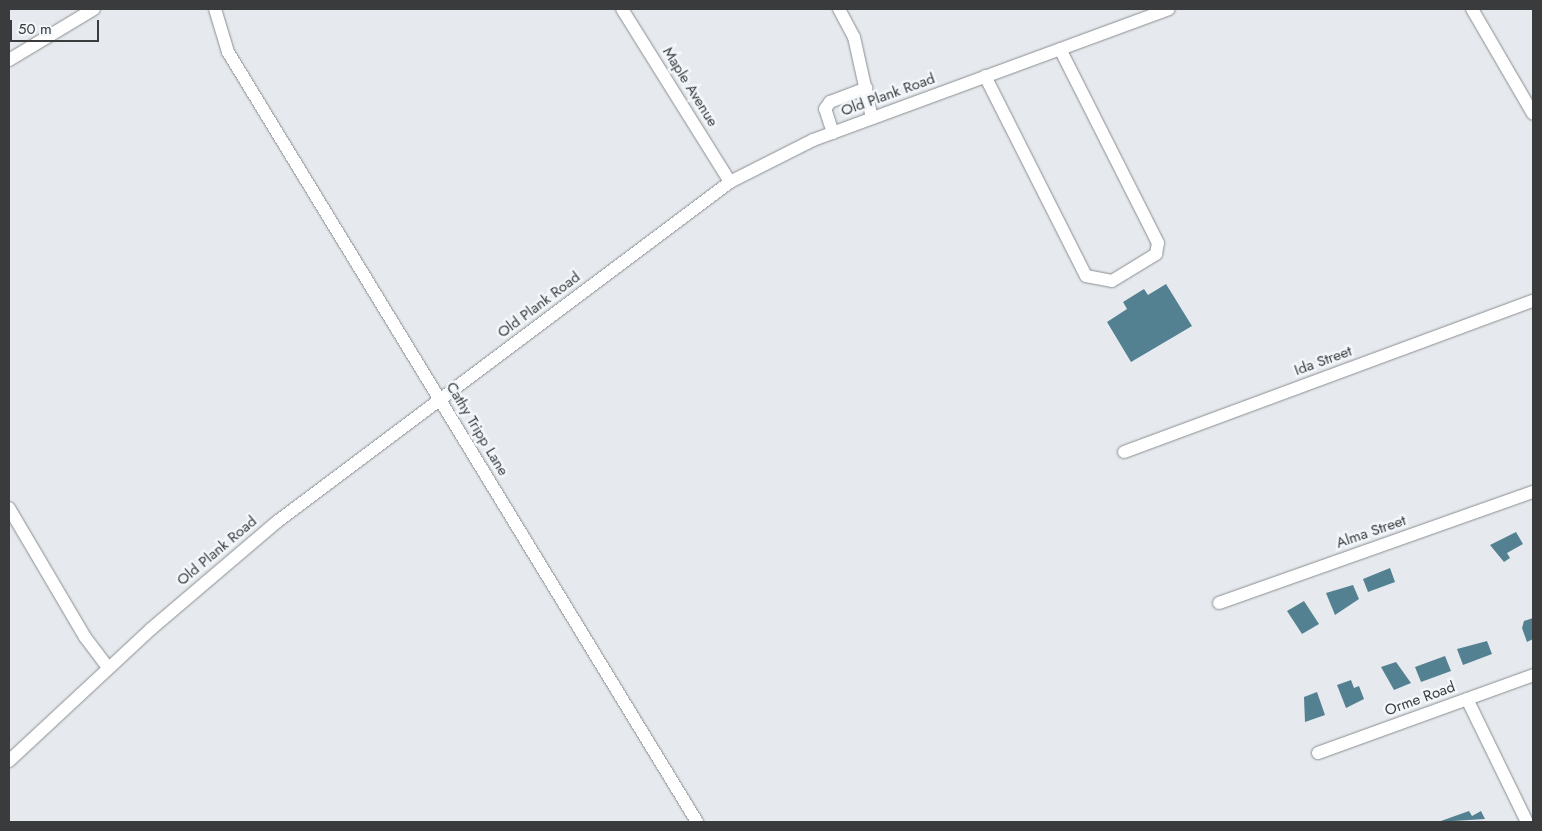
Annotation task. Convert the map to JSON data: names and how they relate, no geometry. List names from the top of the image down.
{
  "streets": {
    "street": [
      "Maple Avenue",
      "Old Plank Road",
      "Ida Street",
      "Cathy Tripp Lane",
      "Alma Street",
      "Orme Road"
    ]
  },
  "crossings": [
    ["Maple Avenue", "Old Plank Road"],
    ["Old Plank Road", "Cathy Tripp Lane"]
  ],
  "scale_bar": "50 m"
}
